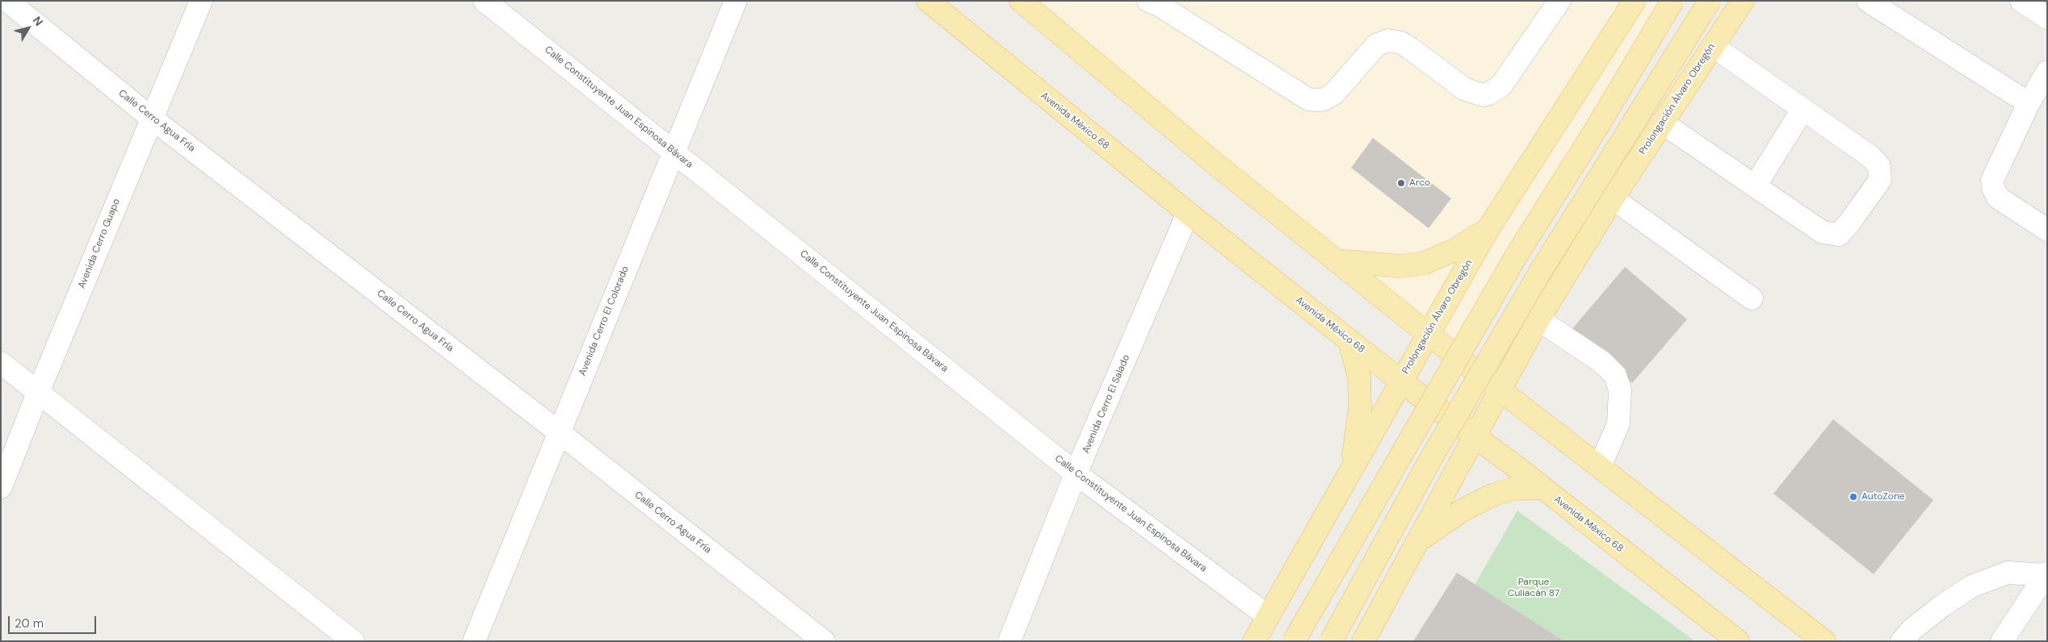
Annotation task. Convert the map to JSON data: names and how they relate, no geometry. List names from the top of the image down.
{
  "streets": {
    "main road": ["Prolongación Álvaro Obregón", "Avenida México 68"],
    "street": [
      "Calle Constituyente Juan Espinosa Bávara",
      "Calle Cerro Agua Fría",
      "Avenida Cerro Guapo",
      "Avenida Cerro El Colorado",
      "Avenida Cerro El Salado"
    ]
  },
  "crossings": [
    ["Prolongación Álvaro Obregón", "Calle Constituyente Juan Espinosa Bávara"],
    ["Prolongación Álvaro Obregón", "Avenida México 68"],
    ["Calle Constituyente Juan Espinosa Bávara", "Avenida Cerro El Colorado"],
    ["Calle Constituyente Juan Espinosa Bávara", "Avenida Cerro El Salado"],
    ["Calle Cerro Agua Fría", "Avenida Cerro Guapo"],
    ["Calle Cerro Agua Fría", "Avenida Cerro El Colorado"],
    ["Avenida México 68", "Avenida Cerro El Salado"]
  ],
  "parks": ["Parque Culiacán 87"],
  "places": ["Arco", "AutoZone"],
  "scale_bar": "20 m",
  "north": "top right"
}
